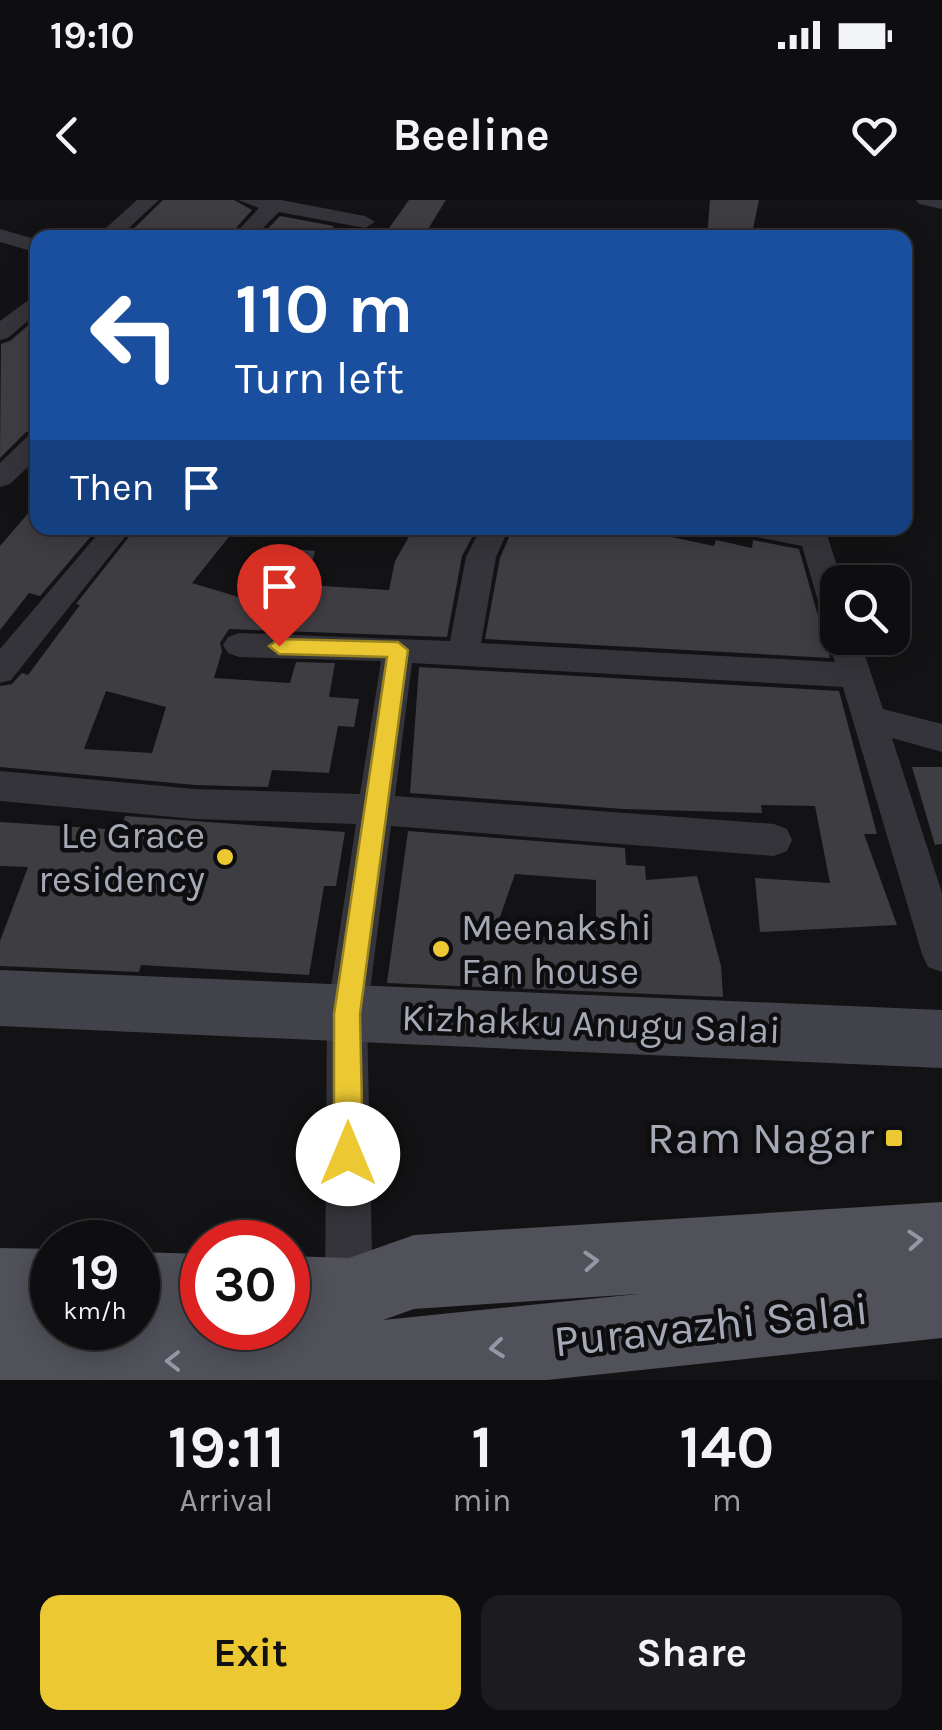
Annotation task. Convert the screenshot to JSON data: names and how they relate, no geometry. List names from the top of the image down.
{
  "streets": {
    "main road": ["Puravazhi Salai"],
    "street": ["Kizhakku Anugu Salai"]
  },
  "places": {
    "other": ["Le Grace residency", "Meenakshi Fan house"],
    "transit": ["Ram Nagar"]
  },
  "page": {
    "status": "19:10",
    "header": "Beeline",
    "turn": ["110 m", "Turn left"],
    "then": "Then",
    "speed": "19 km/h",
    "limit": "30",
    "eta": [
      "19:11",
      "Arrival",
      "1",
      "min",
      "140",
      "m"
    ],
    "buttons": ["Exit", "Share"]
  }
}
